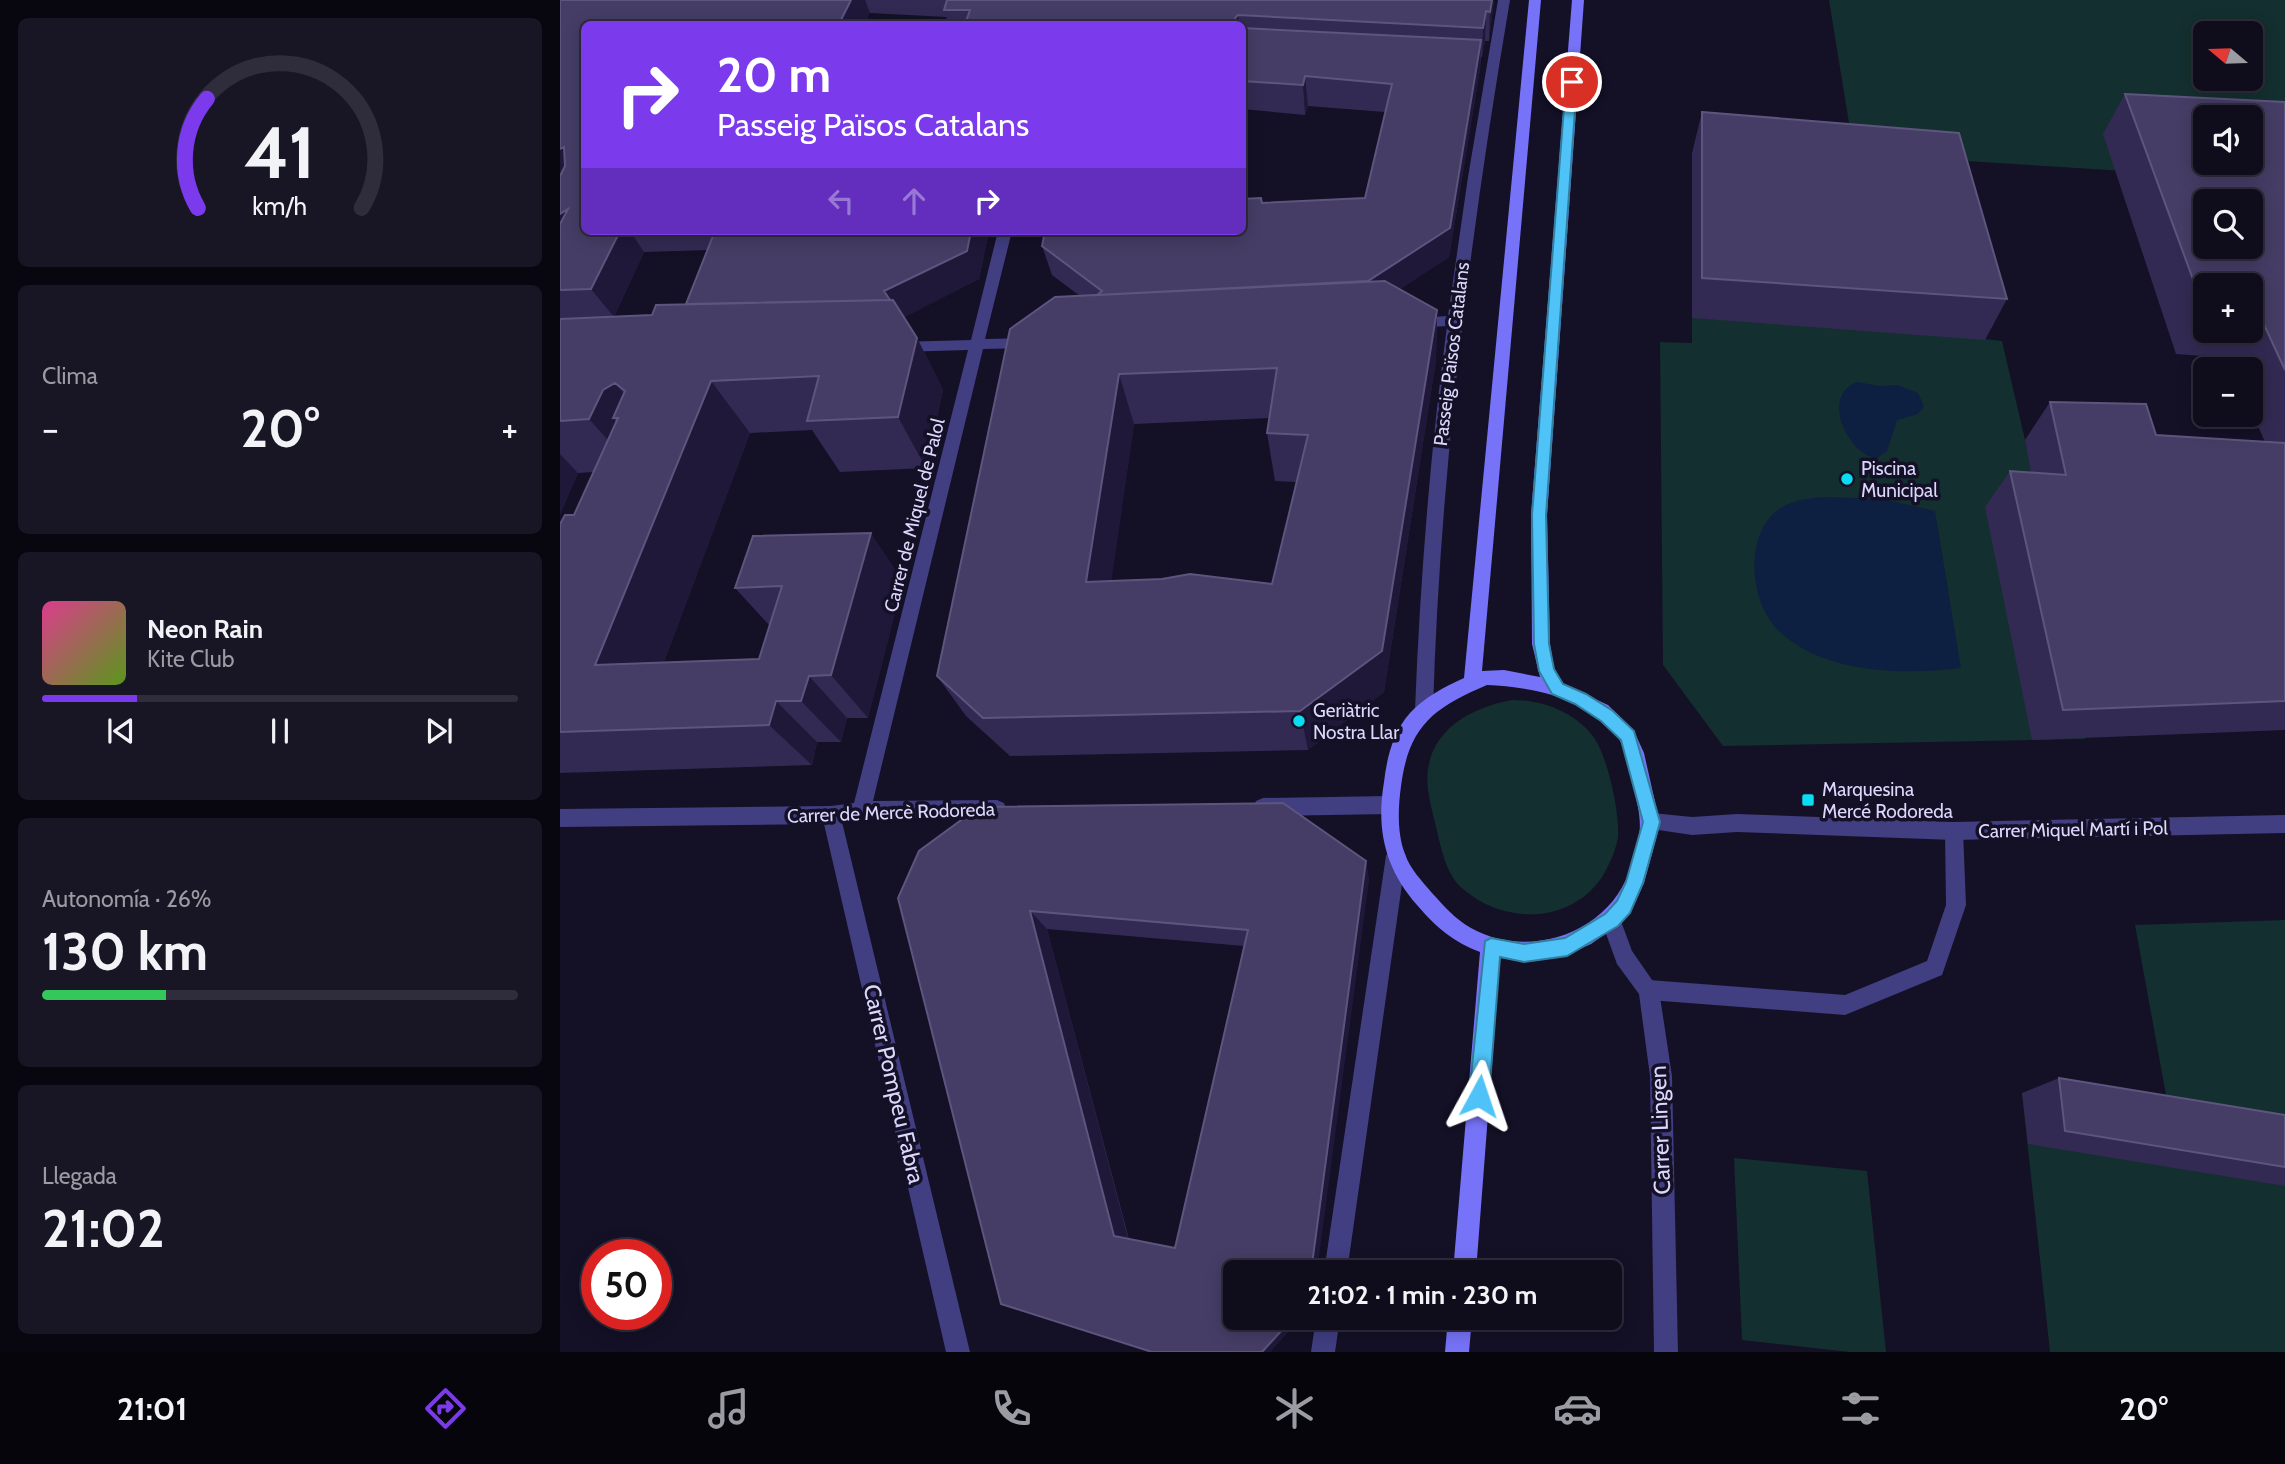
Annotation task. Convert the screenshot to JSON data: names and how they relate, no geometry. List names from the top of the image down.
{
  "streets": {
    "street": [
      "Passeig Països Catalans",
      "Carrer de Miquel de Palol",
      "Carrer de Mercè Rodoreda",
      "Carrer Miquel Martí i Pol",
      "Carrer Pompeu Fabra",
      "Carrer Lingen"
    ]
  },
  "crossings": [
    ["Carrer de Miquel de Palol", "Carrer de Mercè Rodoreda"],
    ["Carrer de Mercè Rodoreda", "Carrer Pompeu Fabra"]
  ],
  "places": {
    "other": ["Piscina Municipal", "Geriàtric Nostra Llar"],
    "transit": ["Marquesina Mercé Rodoreda"]
  },
  "north": "left",
  "page": {
    "map_buttons": ["+", "−"],
    "turn": ["20 m", "Passeig Països Catalans"],
    "tile": [
      "Clima",
      ["Autonomía · 26%", "130 km"],
      ["Llegada", "21:02"]
    ],
    "heat": ["−", "20°", "+"],
    "song": ["Neon Rain", "Kite Club"],
    "limit": "50",
    "trip": "21:02 · 1 min · 230 m",
    "tabs": ["21:01", "20°"],
    "gauge": ["41", "km/h"]
  }
}
